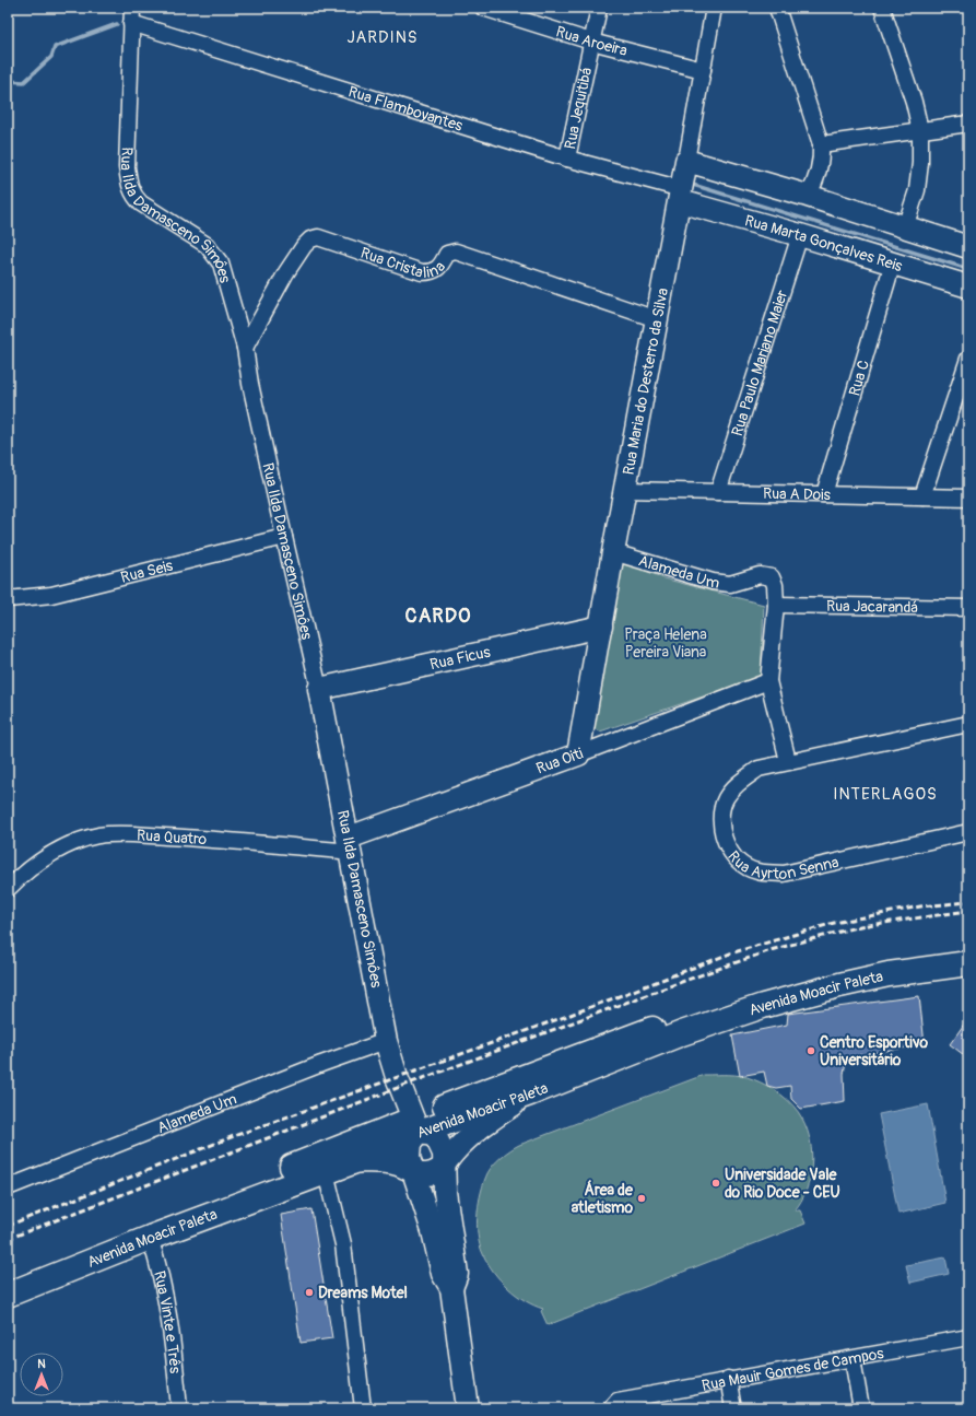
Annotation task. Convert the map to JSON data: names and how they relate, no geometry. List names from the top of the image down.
{
  "streets": {
    "main road": ["Avenida Moacir Paleta"],
    "street": [
      "Rua Aroeira",
      "Rua Flamboyantes",
      "Rua Jequitibá",
      "Rua Ilda Damasceno Simôes",
      "Rua Marta Gonçalves Reis",
      "Rua Cristalina",
      "Rua Paulo Mariano Maier",
      "Rua C",
      "Rua Maria do Desterro da Silva",
      "Rua A Dois",
      "Rua Seis",
      "Alameda Um",
      "Rua Jacarandá",
      "Rua Ficus",
      "Rua Oiti",
      "Rua Quatro",
      "Rua Ayrton Senna",
      "Rua Vinte e Três",
      "Rua Mauir Gomes de Campos"
    ]
  },
  "crossings": [
    ["Rua Aroeira", "Rua Jequitibá"],
    ["Rua Aroeira", "Rua Maria do Desterro da Silva"],
    ["Rua Flamboyantes", "Rua Jequitibá"],
    ["Rua Flamboyantes", "Rua Ilda Damasceno Simôes"],
    ["Rua Flamboyantes", "Rua Marta Gonçalves Reis"],
    ["Rua Flamboyantes", "Rua Maria do Desterro da Silva"],
    ["Rua Ilda Damasceno Simôes", "Rua Cristalina"],
    ["Rua Ilda Damasceno Simôes", "Rua Seis"],
    ["Rua Ilda Damasceno Simôes", "Alameda Um"],
    ["Rua Ilda Damasceno Simôes", "Rua Ficus"],
    ["Rua Ilda Damasceno Simôes", "Rua Oiti"],
    ["Rua Ilda Damasceno Simôes", "Rua Quatro"],
    ["Rua Ilda Damasceno Simôes", "Avenida Moacir Paleta"],
    ["Rua Marta Gonçalves Reis", "Rua Paulo Mariano Maier"],
    ["Rua Marta Gonçalves Reis", "Rua C"],
    ["Rua Marta Gonçalves Reis", "Rua Maria do Desterro da Silva"],
    ["Rua Cristalina", "Rua Maria do Desterro da Silva"],
    ["Rua Paulo Mariano Maier", "Rua A Dois"],
    ["Rua C", "Rua A Dois"],
    ["Rua Maria do Desterro da Silva", "Rua A Dois"],
    ["Rua Maria do Desterro da Silva", "Alameda Um"],
    ["Rua Maria do Desterro da Silva", "Rua Ficus"],
    ["Rua Maria do Desterro da Silva", "Rua Oiti"],
    ["Alameda Um", "Rua Jacarandá"],
    ["Alameda Um", "Rua Oiti"],
    ["Alameda Um", "Rua Ayrton Senna"],
    ["Rua Oiti", "Rua Quatro"],
    ["Avenida Moacir Paleta", "Rua Vinte e Três"]
  ],
  "districts": ["JARDINS", "CARDO", "INTERLAGOS"],
  "parks": ["Praça Helena Pereira Viana"],
  "places": [
    "Centro Esportivo Universitário",
    "Universidade Vale do Rio Doce - CEU",
    "Área de atletismo",
    "Dreams Motel"
  ],
  "north": "top"
}
